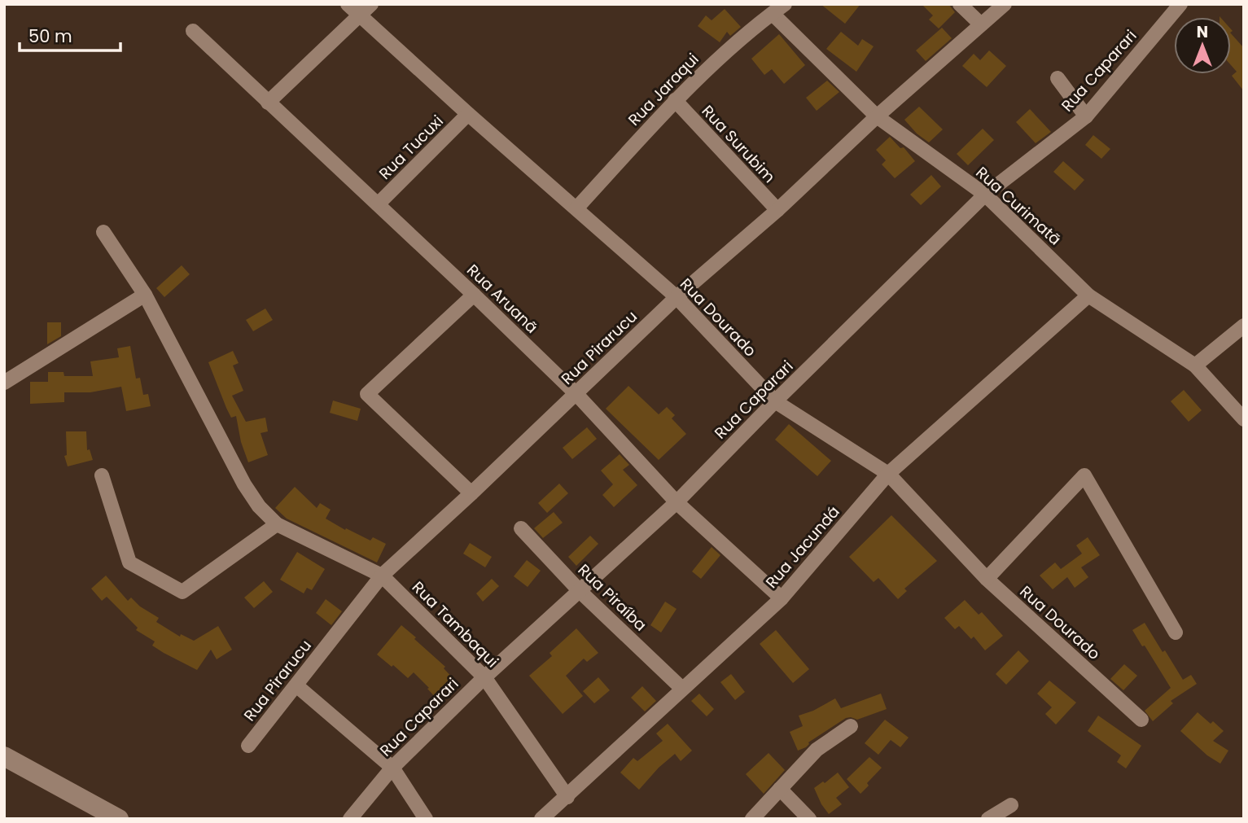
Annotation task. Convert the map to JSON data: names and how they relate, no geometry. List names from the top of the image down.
{
  "streets": {
    "street": [
      "Rua Caparari",
      "Rua Jaraqui",
      "Rua Surubim",
      "Rua Tucuxi",
      "Rua Curimatã",
      "Rua Aruanã",
      "Rua Dourado",
      "Rua Pirarucu",
      "Rua Jacundá",
      "Rua Piraíba",
      "Rua Tambaqui"
    ]
  },
  "crossings": [
    ["Rua Caparari", "Rua Curimatã"],
    ["Rua Caparari", "Rua Aruanã"],
    ["Rua Caparari", "Rua Dourado"],
    ["Rua Caparari", "Rua Piraíba"],
    ["Rua Caparari", "Rua Tambaqui"],
    ["Rua Jaraqui", "Rua Surubim"],
    ["Rua Jaraqui", "Rua Curimatã"],
    ["Rua Jaraqui", "Rua Dourado"],
    ["Rua Surubim", "Rua Pirarucu"],
    ["Rua Tucuxi", "Rua Aruanã"],
    ["Rua Tucuxi", "Rua Dourado"],
    ["Rua Curimatã", "Rua Pirarucu"],
    ["Rua Curimatã", "Rua Jacundá"],
    ["Rua Aruanã", "Rua Pirarucu"],
    ["Rua Aruanã", "Rua Jacundá"],
    ["Rua Dourado", "Rua Pirarucu"],
    ["Rua Dourado", "Rua Jacundá"],
    ["Rua Pirarucu", "Rua Tambaqui"],
    ["Rua Jacundá", "Rua Piraíba"],
    ["Rua Jacundá", "Rua Tambaqui"]
  ],
  "scale_bar": "50 m",
  "north": "top"
}
